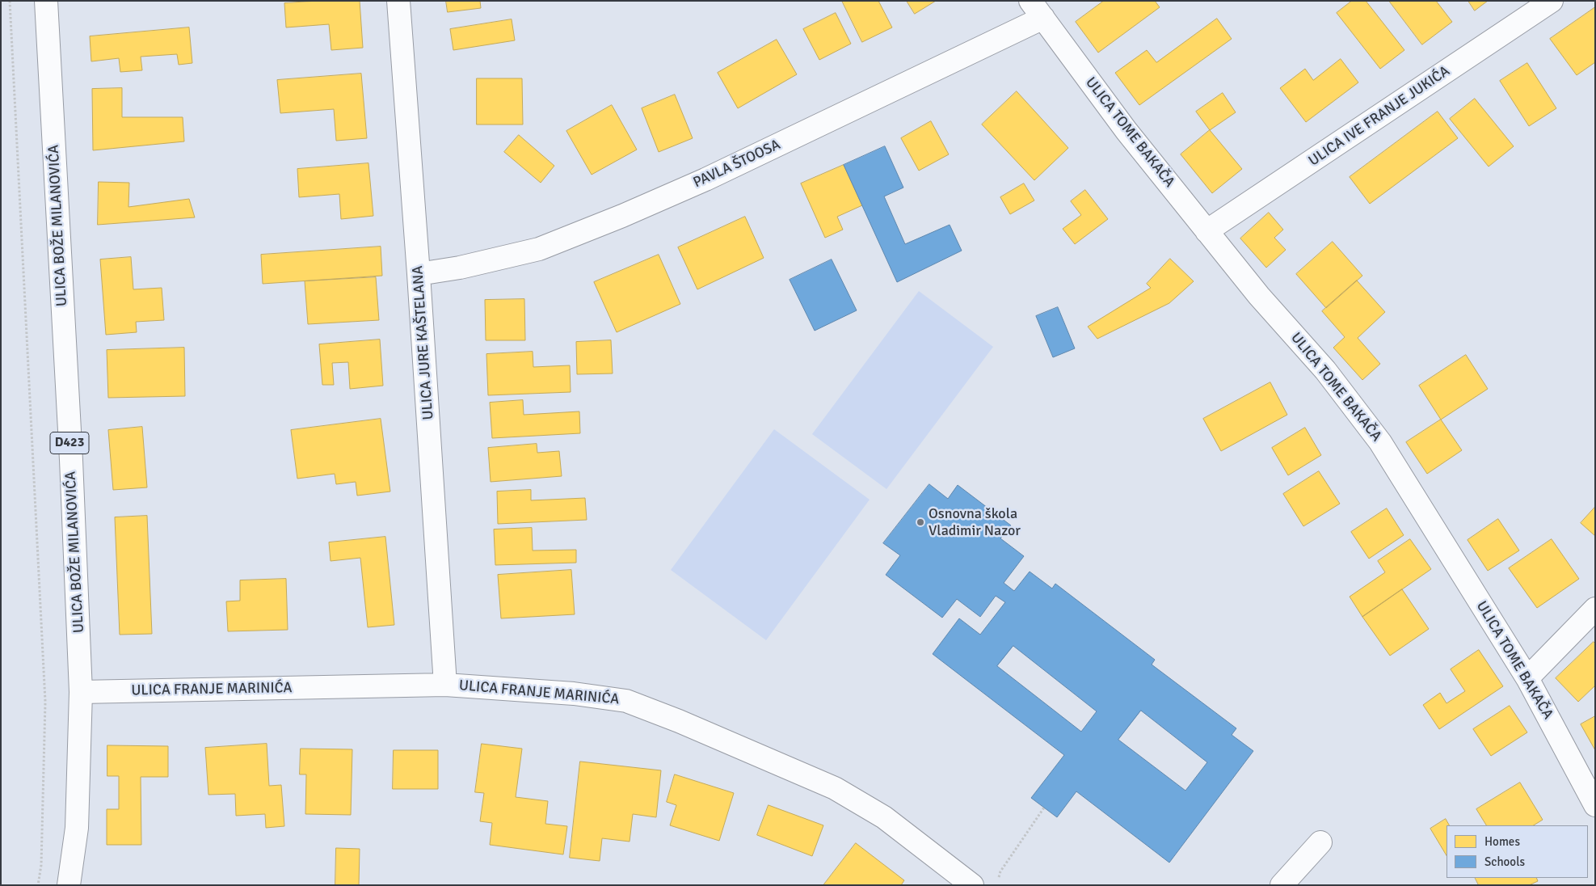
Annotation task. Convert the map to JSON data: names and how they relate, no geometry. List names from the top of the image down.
{
  "streets": {
    "street": [
      "ULICA IVE FRANJE JUKIĆA",
      "ULICA TOME BAKAČA",
      "PAVLA ŠTOOSA",
      "ULICA BOŽE MILANOVIĆA",
      "ULICA JURE KAŠTELANA",
      "D423",
      "ULICA FRANJE MARINIĆA"
    ]
  },
  "crossings": [
    ["ULICA IVE FRANJE JUKIĆA", "ULICA TOME BAKAČA"],
    ["ULICA TOME BAKAČA", "PAVLA ŠTOOSA"],
    ["PAVLA ŠTOOSA", "ULICA JURE KAŠTELANA"],
    ["ULICA BOŽE MILANOVIĆA", "ULICA FRANJE MARINIĆA"],
    ["ULICA JURE KAŠTELANA", "ULICA FRANJE MARINIĆA"]
  ],
  "places": ["Osnovna škola Vladimir Nazor"],
  "legend": ["Homes", "Schools"]
}
